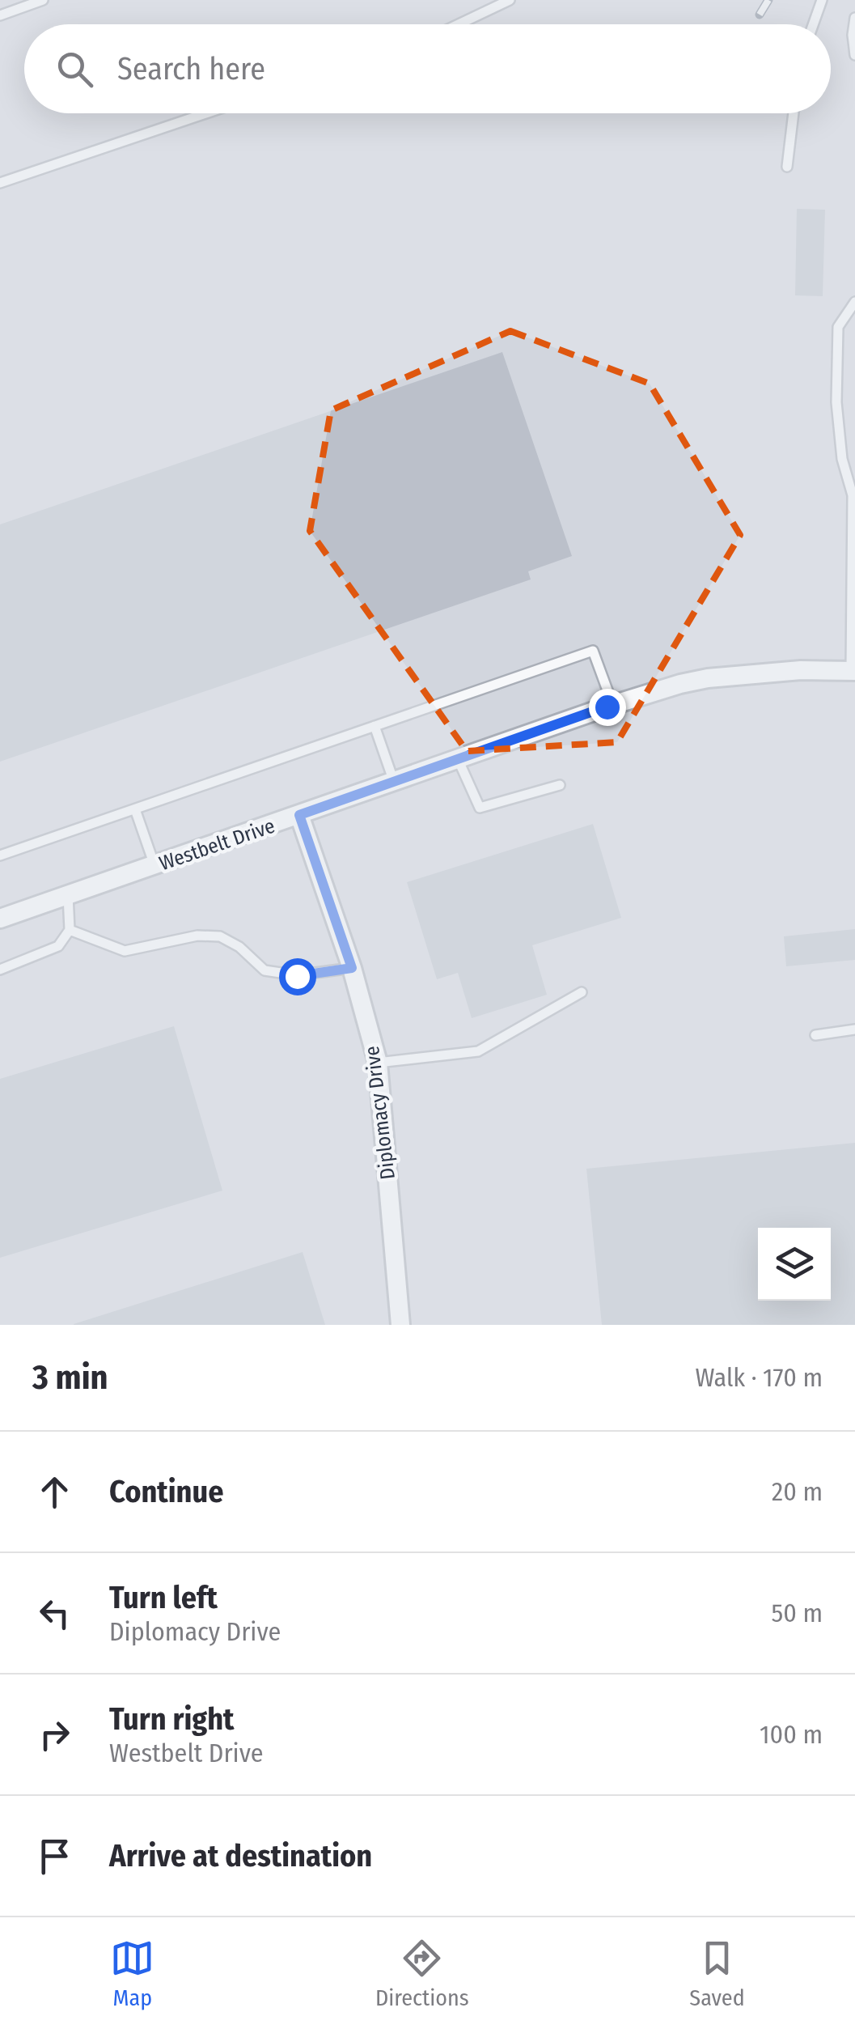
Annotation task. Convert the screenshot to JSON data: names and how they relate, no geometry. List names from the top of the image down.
{
  "streets": {
    "street": ["Westbelt Drive", "Diplomacy Drive"]
  },
  "crossings": [
    ["Westbelt Drive", "Diplomacy Drive"]
  ],
  "page": {
    "search": "Search here",
    "heading": ["3 min", "Walk · 170 m"],
    "list": [
      ["Continue", "20 m"],
      ["Turn left", "Diplomacy Drive", "50 m"],
      ["Turn right", "Westbelt Drive", "100 m"],
      "Arrive at destination"
    ],
    "nav": ["Map", "Directions", "Saved"]
  }
}
